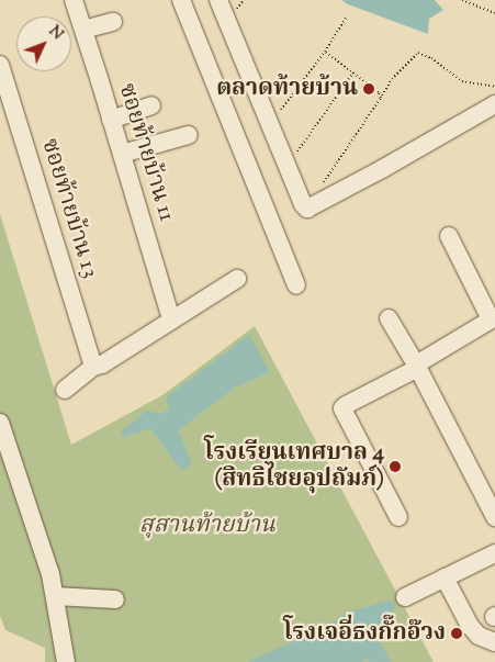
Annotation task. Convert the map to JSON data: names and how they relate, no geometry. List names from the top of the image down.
{
  "streets": {
    "street": ["ซอยท้ายบ้าน 11", "ซอยท้ายบ้าน 13"]
  },
  "parks": ["สุสานท้ายบ้าน"],
  "places": ["ตลาดท้ายบ้าน", "โรงเรียนเทศบาล 4 (สิทธิไชยอุปถัมภ์)", "โรงเจอี่ธงกั๊กอ๊วง"],
  "north": "top right"
}
